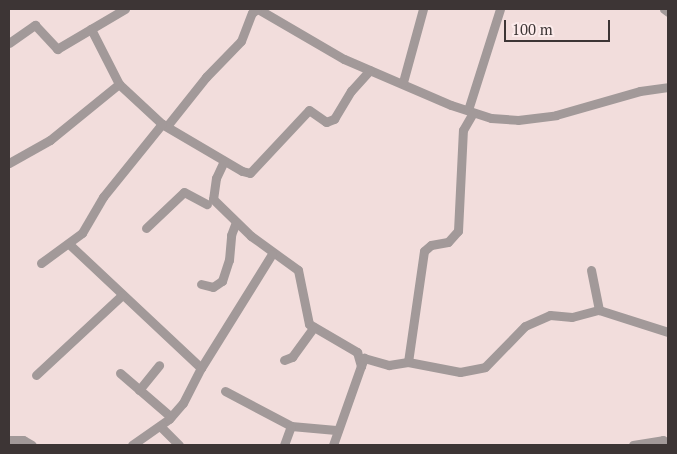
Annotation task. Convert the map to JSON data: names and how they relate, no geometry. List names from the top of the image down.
{
  "scale_bar": "100 m"
}
